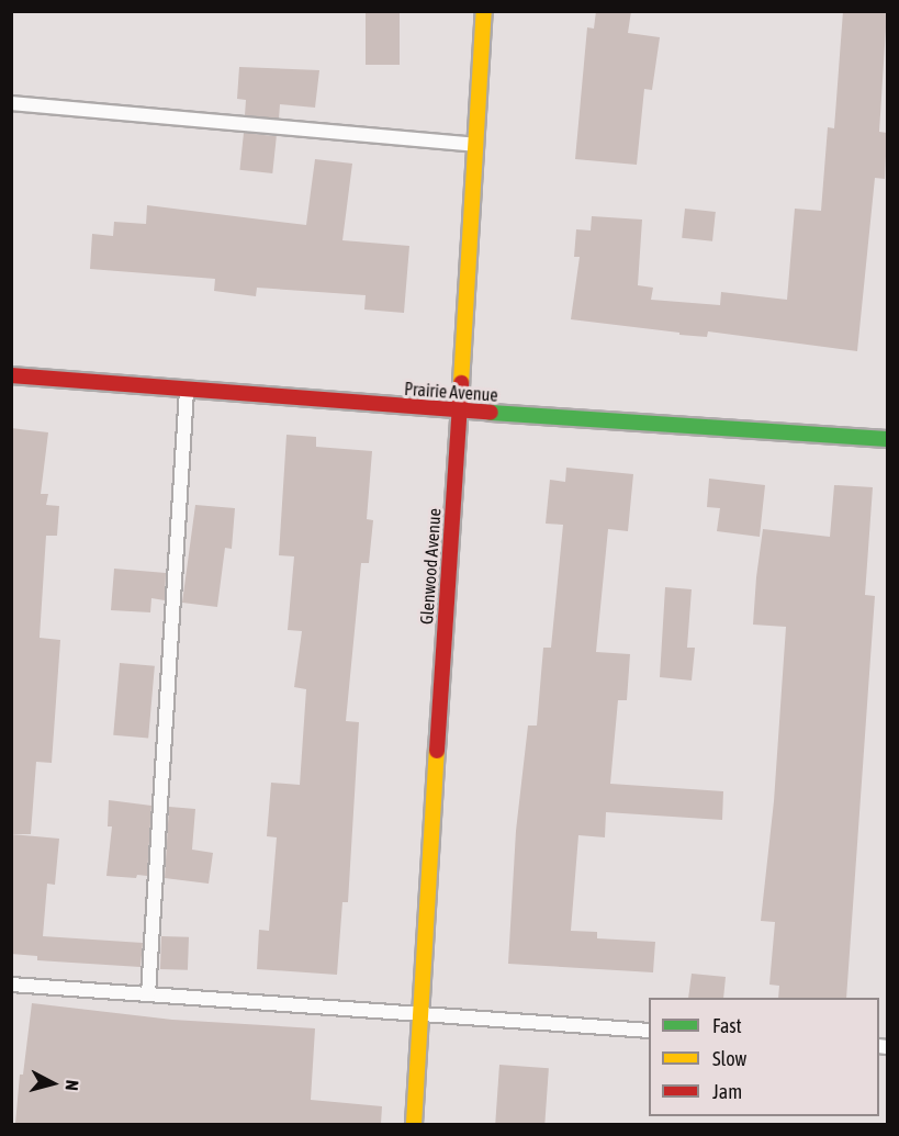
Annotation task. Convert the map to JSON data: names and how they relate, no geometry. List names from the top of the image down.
{
  "streets": {
    "street": ["Prairie Avenue", "Glenwood Avenue"]
  },
  "crossings": [
    ["Prairie Avenue", "Glenwood Avenue"]
  ],
  "legend": ["Fast", "Slow", "Jam"],
  "north": "right"
}
